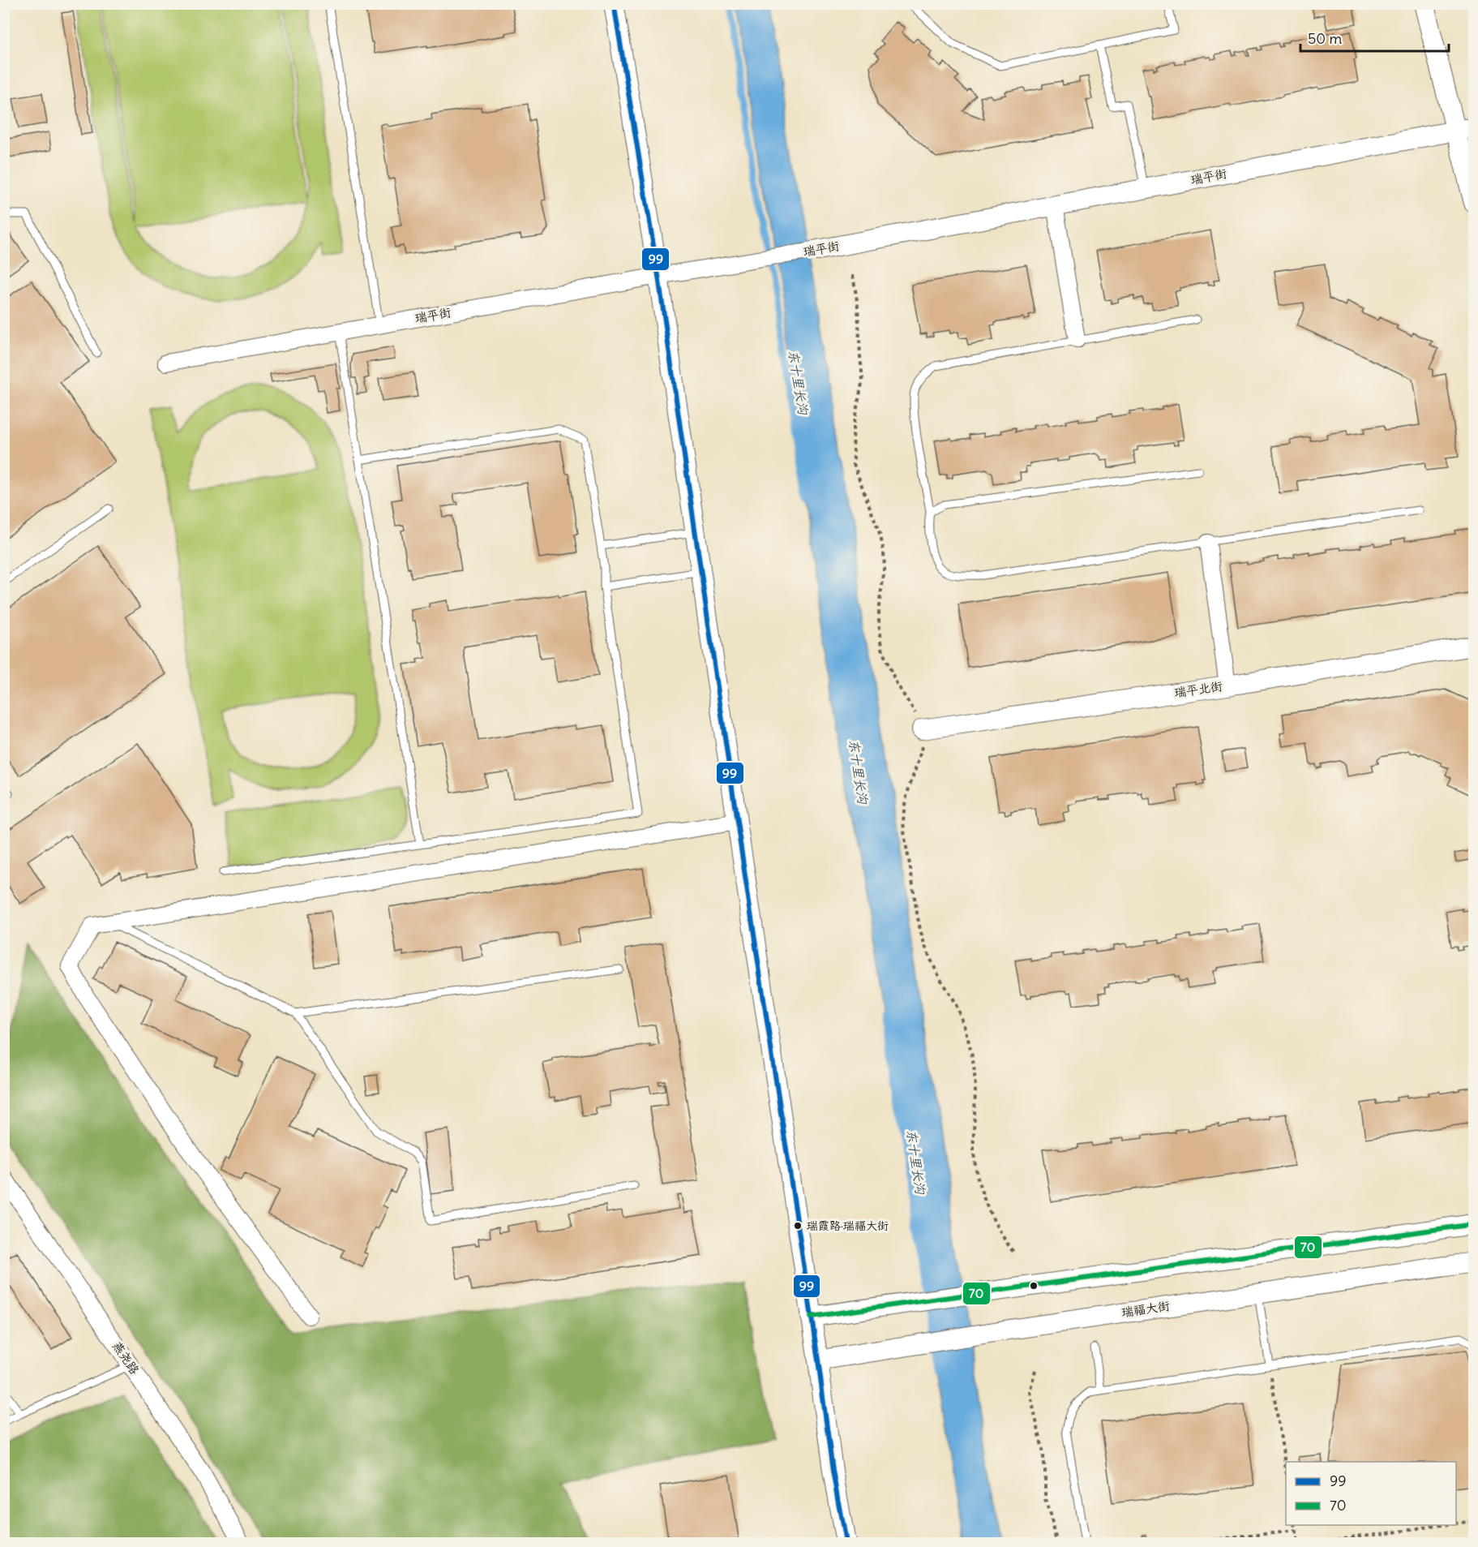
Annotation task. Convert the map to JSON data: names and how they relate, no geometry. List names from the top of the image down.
{
  "streets": {
    "street": [
      "瑞平街",
      "瑞平北街",
      "瑞福大街",
      "燕尧路"
    ]
  },
  "water": ["东十里长沟"],
  "places": ["瑞霞路·瑞福大街"],
  "lines": ["transit line 99", "transit line 70"],
  "legend": ["99", "70"],
  "scale_bar": "50 m"
}
